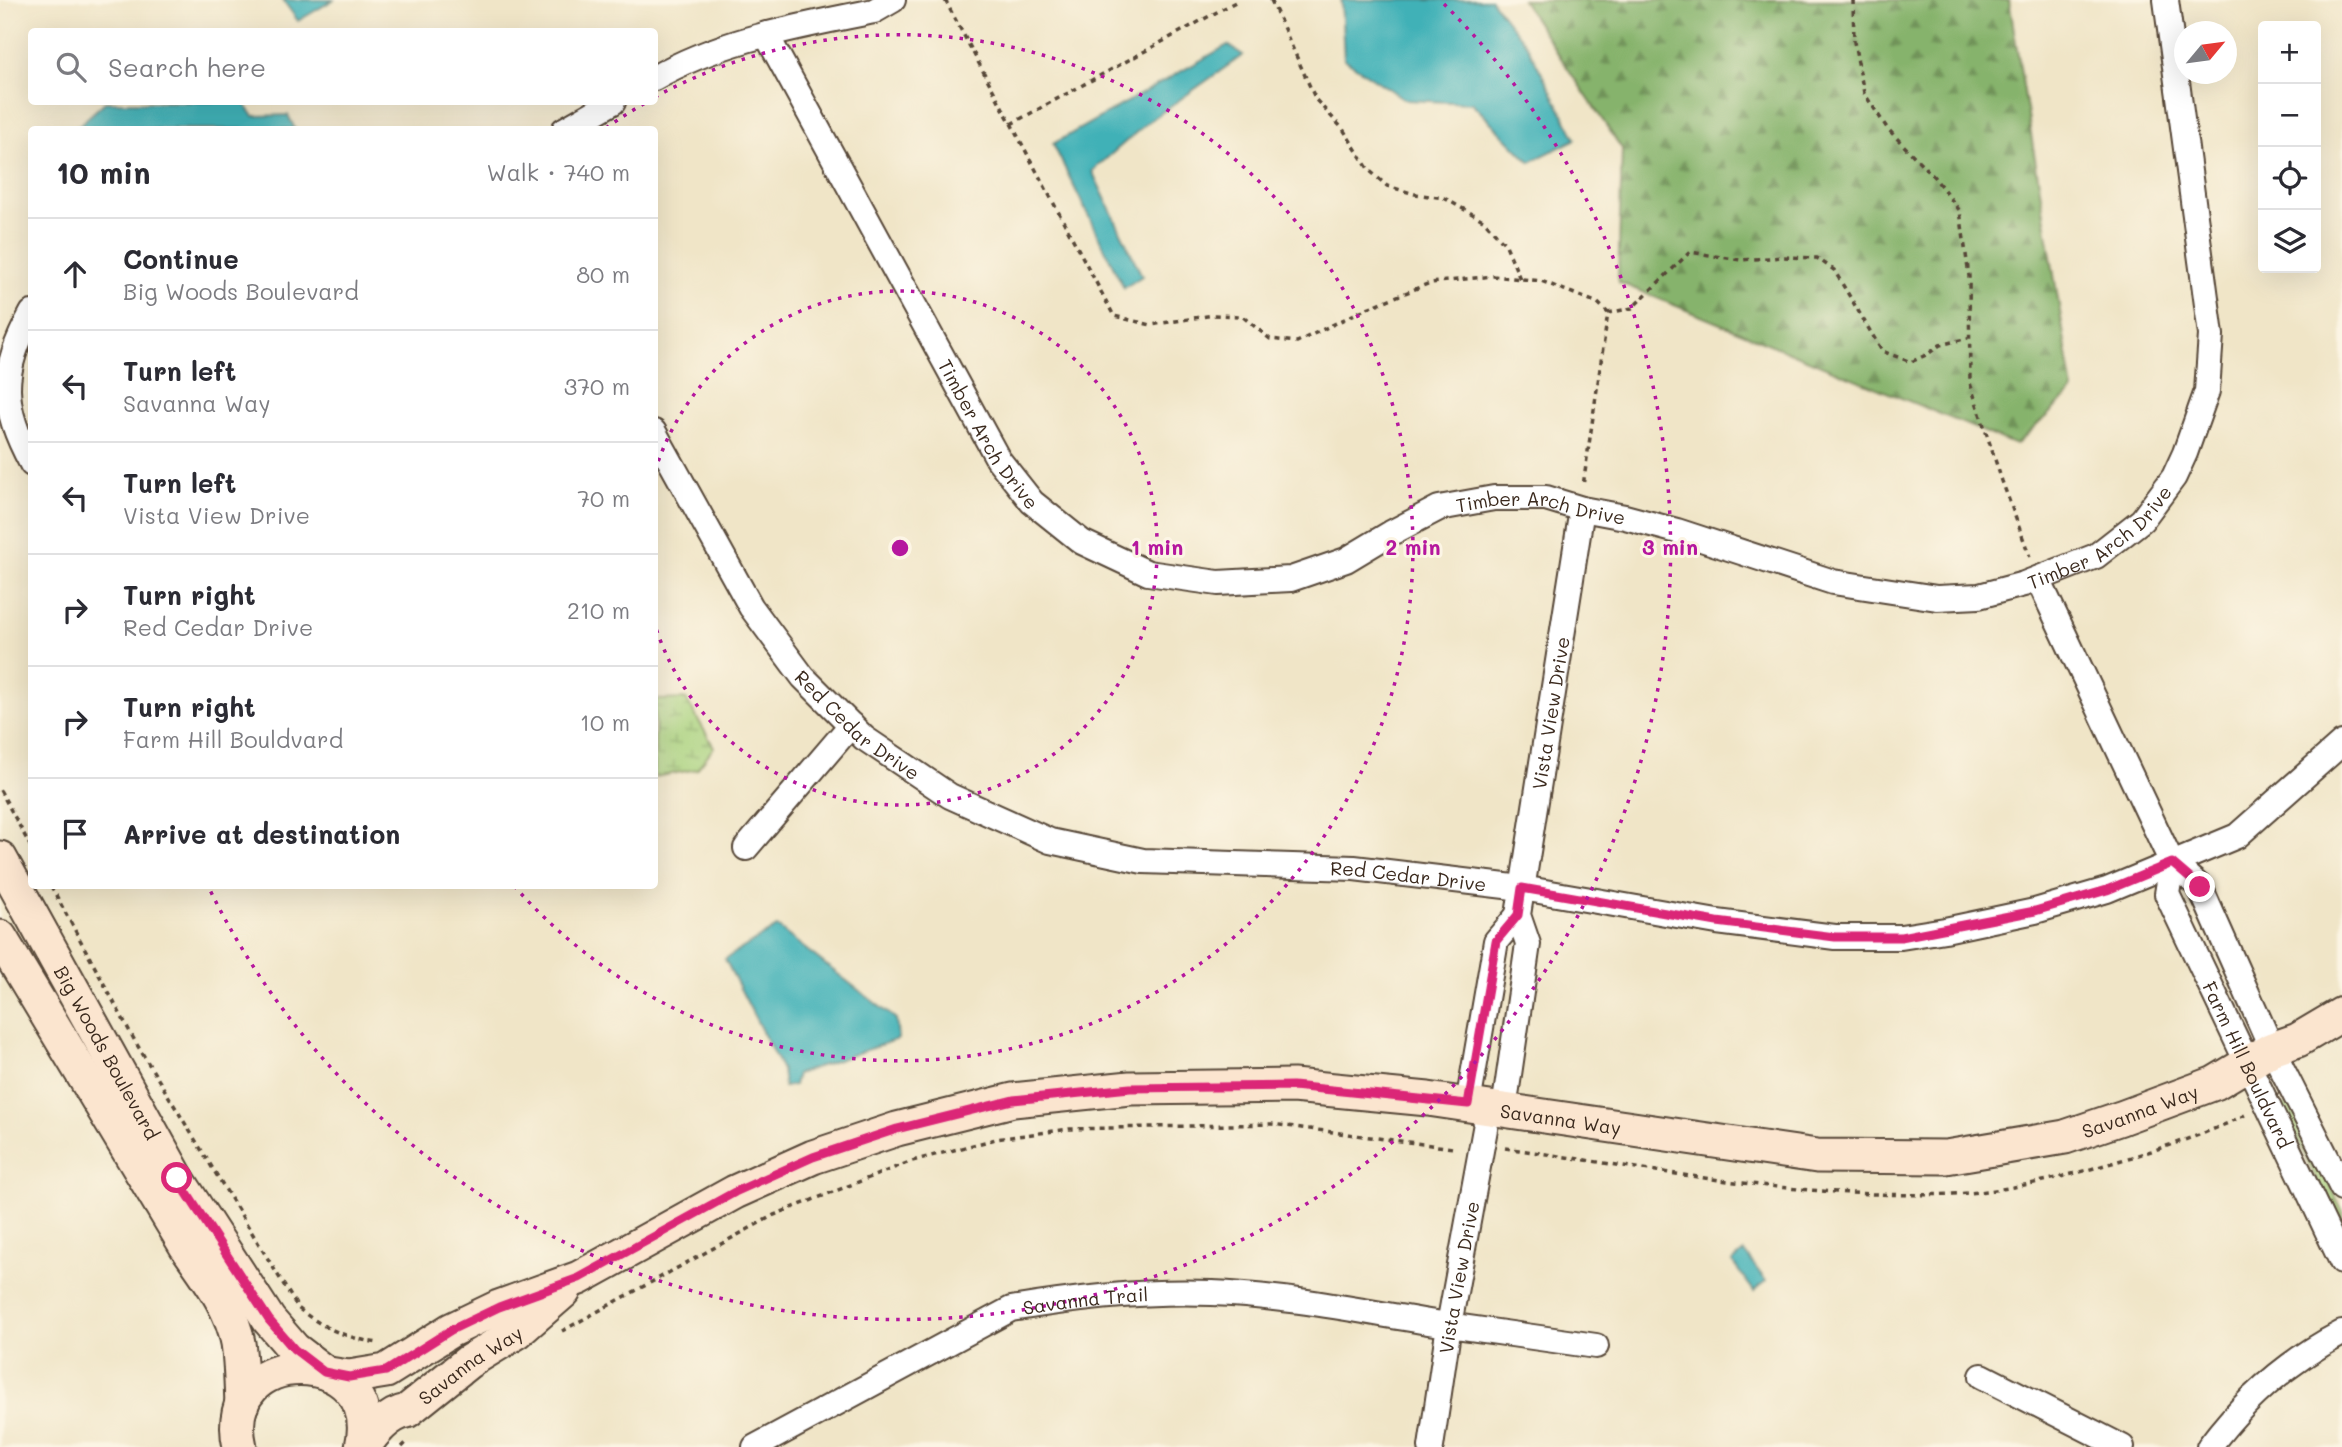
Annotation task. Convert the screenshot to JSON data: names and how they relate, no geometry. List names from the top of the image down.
{
  "streets": {
    "street": [
      "Timber Arch Drive",
      "Vista View Drive",
      "Red Cedar Drive",
      "Big Woods Boulevard",
      "Farm Hill Bouldvard",
      "Savanna Way",
      "Savanna Trail"
    ]
  },
  "crossings": [
    ["Timber Arch Drive", "Vista View Drive"],
    ["Vista View Drive", "Red Cedar Drive"],
    ["Vista View Drive", "Savanna Way"],
    ["Vista View Drive", "Savanna Trail"],
    ["Red Cedar Drive", "Farm Hill Bouldvard"],
    ["Big Woods Boulevard", "Savanna Way"],
    ["Farm Hill Bouldvard", "Savanna Way"]
  ],
  "north": "top right",
  "page": {
    "map_buttons": ["+", "−"],
    "search": "Search here",
    "heading": ["10 min", "Walk · 740 m"],
    "list": [
      ["Continue", "Big Woods Boulevard", "80 m"],
      ["Turn left", "Savanna Way", "370 m"],
      ["Turn left", "Vista View Drive", "70 m"],
      ["Turn right", "Red Cedar Drive", "210 m"],
      ["Turn right", "Farm Hill Bouldvard", "10 m"],
      "Arrive at destination"
    ]
  },
  "rings": ["1 min", "2 min", "3 min"]
}
